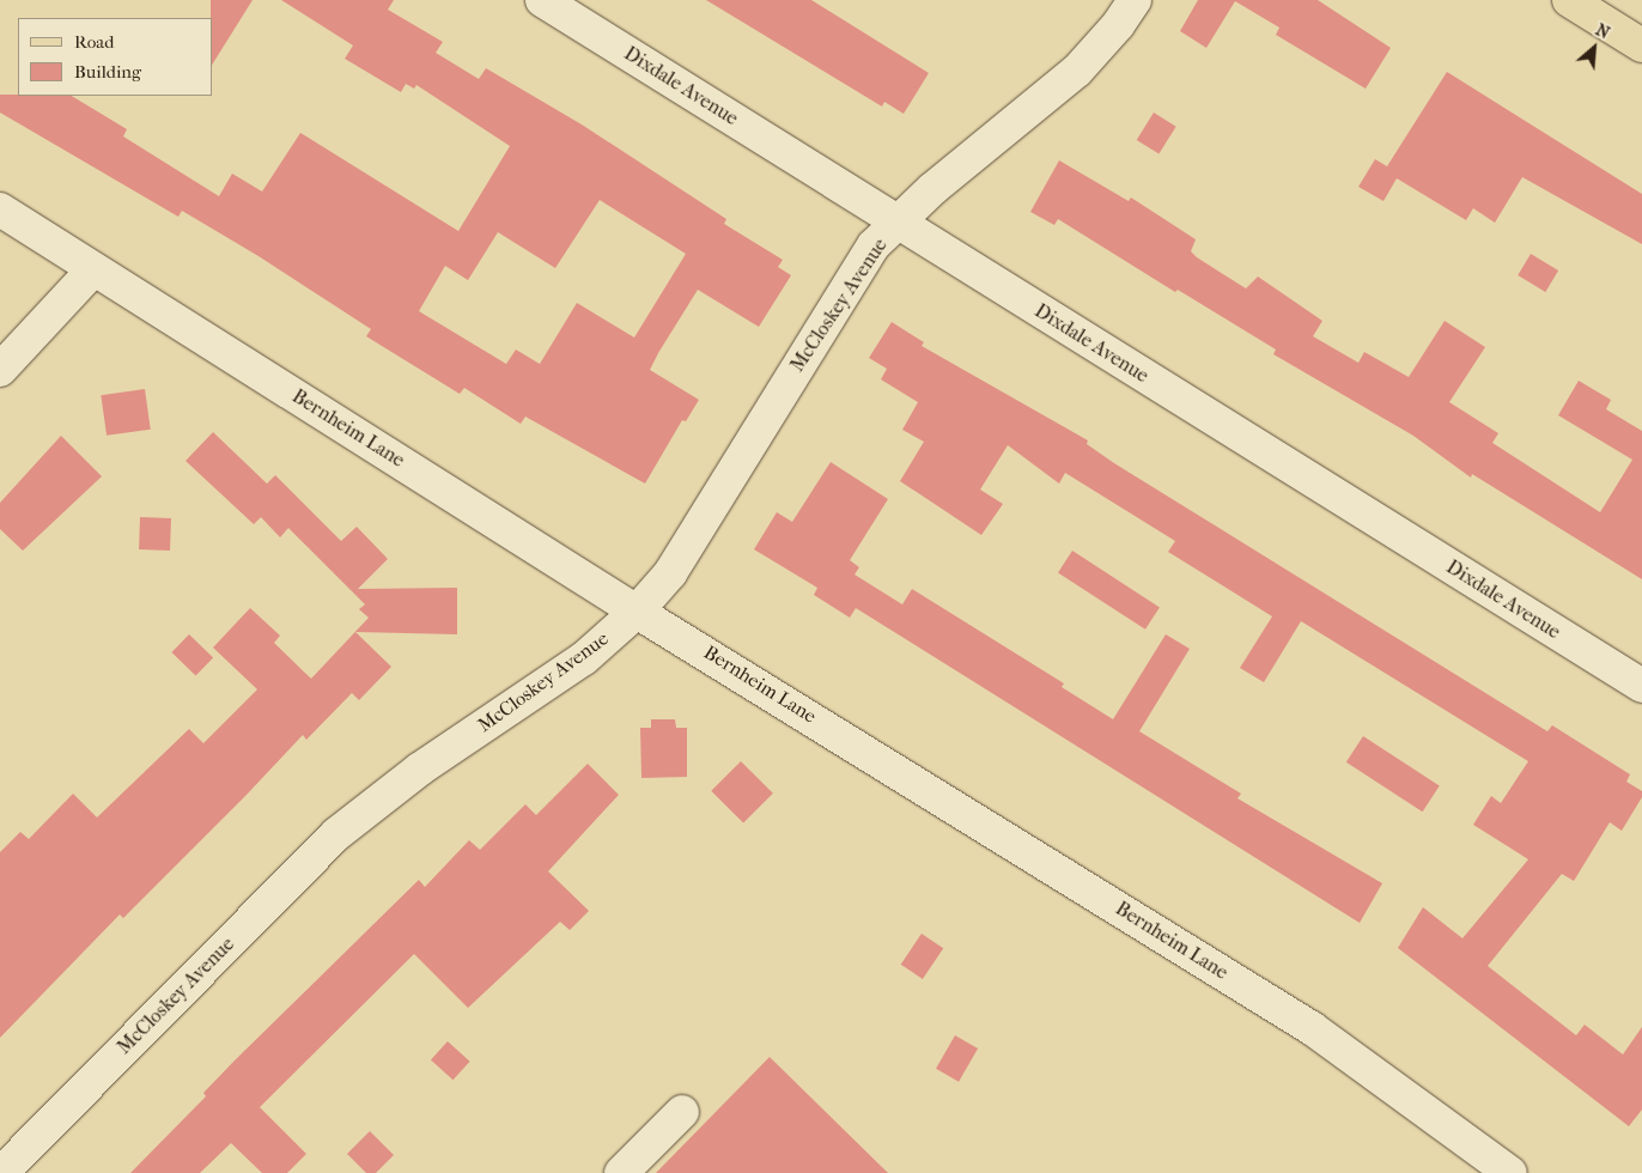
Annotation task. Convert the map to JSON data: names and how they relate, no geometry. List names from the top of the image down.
{
  "streets": {
    "street": ["Dixdale Avenue", "McCloskey Avenue", "Bernheim Lane"]
  },
  "crossings": [
    ["Dixdale Avenue", "McCloskey Avenue"],
    ["McCloskey Avenue", "Bernheim Lane"]
  ],
  "legend": ["Road", "Building"],
  "north": "top right"
}
